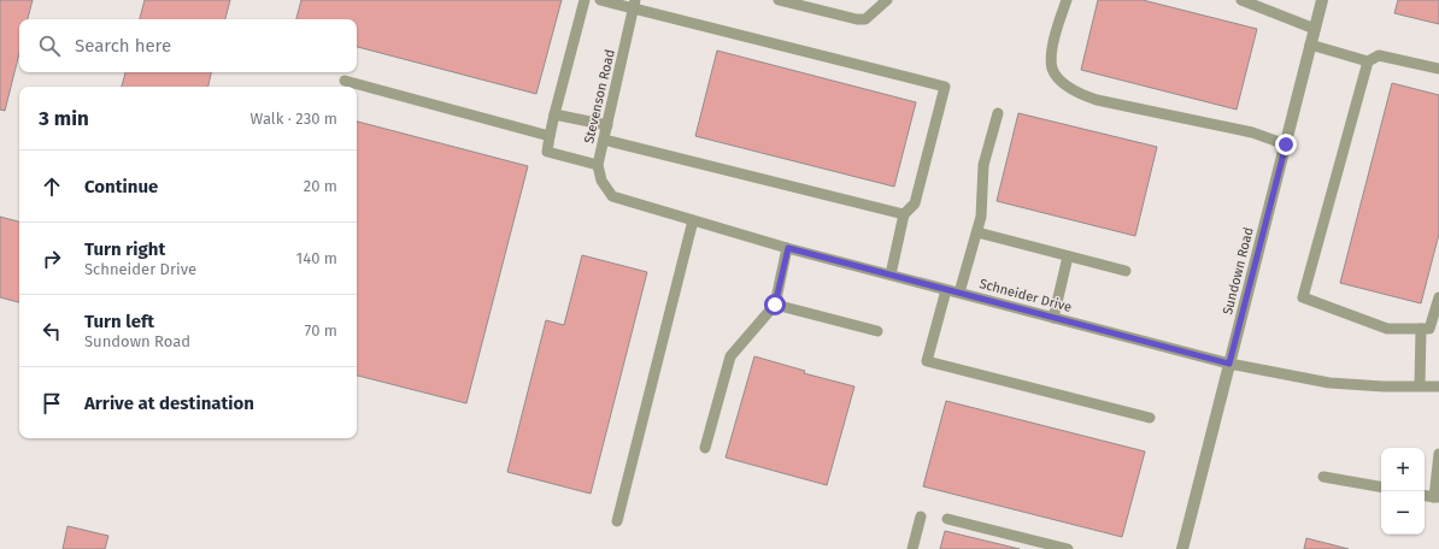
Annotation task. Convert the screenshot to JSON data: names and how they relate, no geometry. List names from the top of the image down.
{
  "streets": {
    "street": ["Sundown Road"],
    "lane": ["Stevenson Road", "Schneider Drive"]
  },
  "crossings": [
    ["Stevenson Road", "Schneider Drive"],
    ["Sundown Road", "Schneider Drive"]
  ],
  "page": {
    "search": "Search here",
    "heading": ["3 min", "Walk · 230 m"],
    "list": [
      ["Continue", "20 m"],
      ["Turn right", "Schneider Drive", "140 m"],
      ["Turn left", "Sundown Road", "70 m"],
      "Arrive at destination"
    ],
    "map_buttons": ["+", "−"]
  }
}
